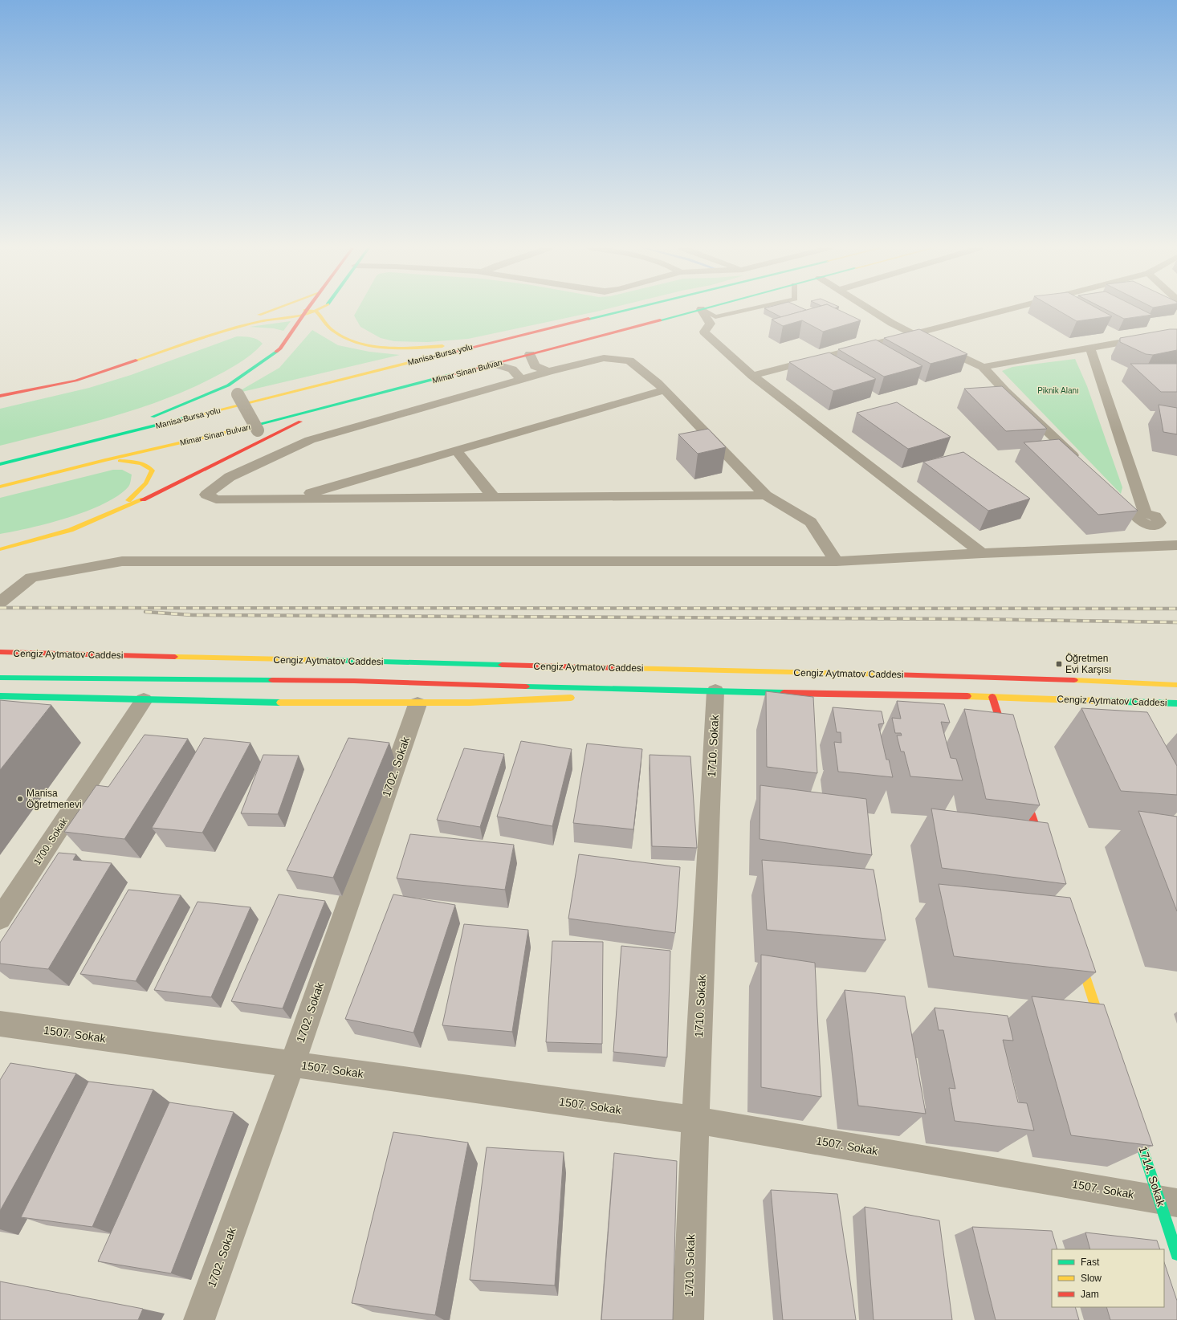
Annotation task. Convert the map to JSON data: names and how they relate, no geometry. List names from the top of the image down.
{
  "streets": {
    "main road": [
      "Manisa-Bursa yolu",
      "Mimar Sinan Bulvarı",
      "Cengiz Aytmatov Caddesi",
      "1714. Sokak"
    ],
    "street": [
      "1710. Sokak",
      "1702. Sokak",
      "1700. Sokak",
      "1507. Sokak"
    ]
  },
  "crossings": [
    ["Cengiz Aytmatov Caddesi", "1710. Sokak"],
    ["1710. Sokak", "1507. Sokak"],
    ["1702. Sokak", "1507. Sokak"],
    ["1507. Sokak", "1714. Sokak"]
  ],
  "parks": ["Piknik Alanı"],
  "places": {
    "transit": ["Öğretmen Evi Karşısı"],
    "other": ["Manisa Öğretmenevi"]
  },
  "legend": ["Fast", "Slow", "Jam"]
}
